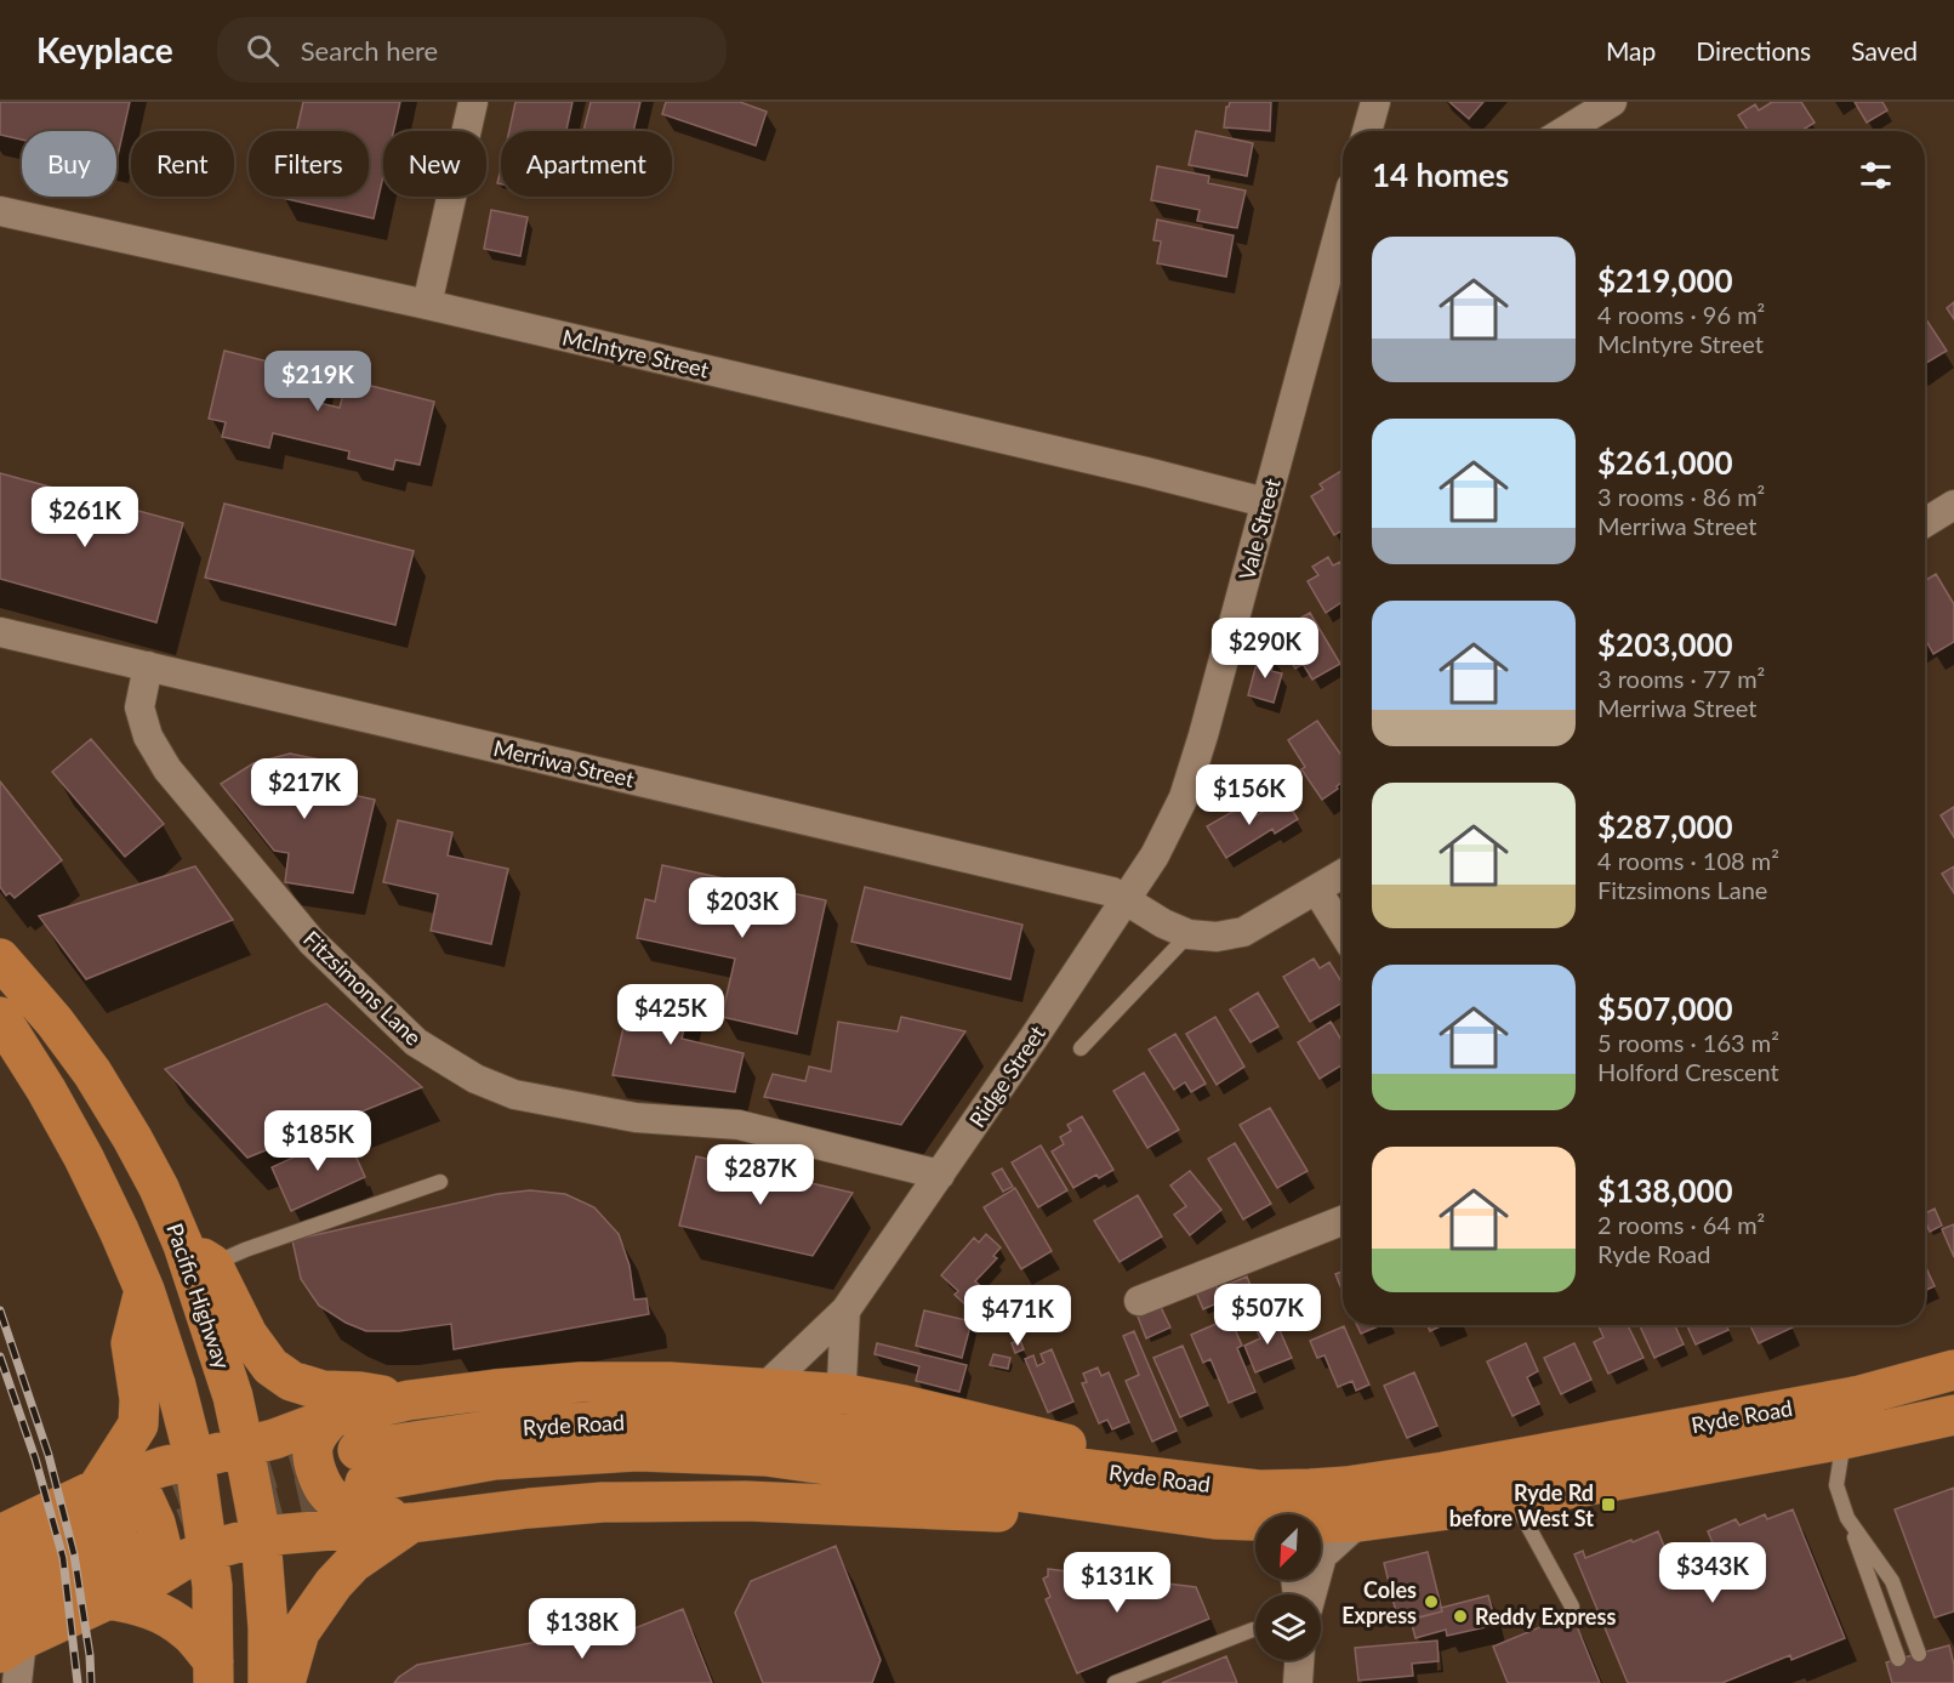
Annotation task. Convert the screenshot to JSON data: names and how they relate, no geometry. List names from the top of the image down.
{
  "streets": {
    "highway": ["Pacific Highway", "Ryde Road"],
    "street": [
      "McIntyre Street",
      "Vale Street",
      "Merriwa Street",
      "Fitzsimons Lane",
      "Ridge Street"
    ]
  },
  "crossings": [
    ["McIntyre Street", "Vale Street"],
    ["Vale Street", "Merriwa Street"],
    ["Vale Street", "Ridge Street"],
    ["Merriwa Street", "Fitzsimons Lane"],
    ["Merriwa Street", "Ridge Street"],
    ["Fitzsimons Lane", "Ridge Street"]
  ],
  "places": {
    "transit": ["Ryde Rd before West St"],
    "other": ["Coles Express", "Reddy Express"]
  },
  "north": "bottom left",
  "page": {
    "header": "Keyplace",
    "search": "Search here",
    "nav": ["Map", "Directions", "Saved"],
    "chip": [
      "Buy",
      "Rent",
      "Filters",
      "New",
      "Apartment"
    ],
    "heading": "14 homes",
    "list": [
      {
        "name": "$219,000",
        "note": "4 rooms · 96 m² · McIntyre Street"
      },
      {
        "name": "$261,000",
        "note": "3 rooms · 86 m² · Merriwa Street"
      },
      {
        "name": "$203,000",
        "note": "3 rooms · 77 m² · Merriwa Street"
      },
      {
        "name": "$287,000",
        "note": "4 rooms · 108 m² · Fitzsimons Lane"
      },
      {
        "name": "$507,000",
        "note": "5 rooms · 163 m² · Holford Crescent"
      },
      {
        "name": "$138,000",
        "note": "2 rooms · 64 m² · Ryde Road"
      }
    ],
    "price": [
      "$219K",
      "$261K",
      "$290K",
      "$217K",
      "$156K",
      "$203K",
      "$425K",
      "$185K",
      "$287K",
      "$507K",
      "$471K",
      "$343K",
      "$131K",
      "$138K"
    ]
  }
}
